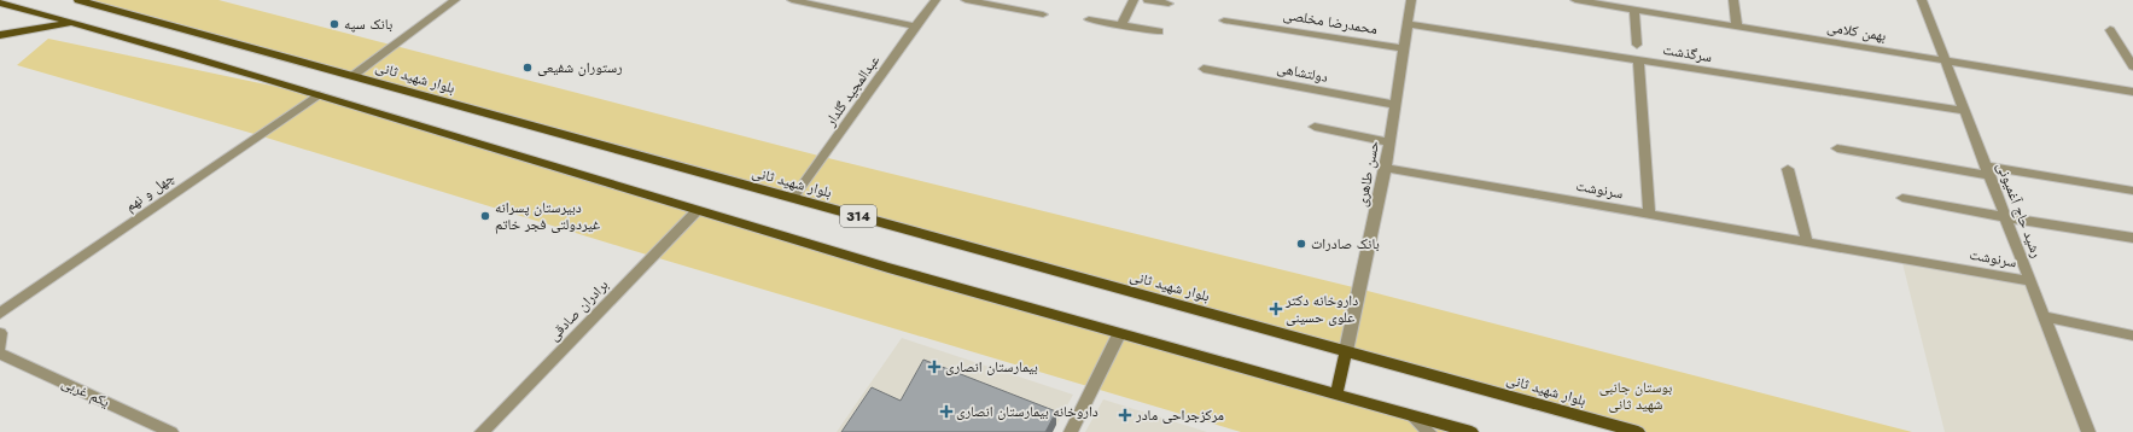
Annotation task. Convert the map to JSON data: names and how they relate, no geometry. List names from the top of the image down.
{
  "streets": {
    "main road": ["بلوار شهید ثانی", "314"],
    "street": [
      "محمدرضا مخلصی",
      "بهمن کلامی",
      "سرگذشت",
      "دولتشاهی",
      "عبدالمجید گلدار",
      "حسن طاهری",
      "سرنوشت",
      "چهل و نهم",
      "رشید حاج آغمیونی",
      "برادران صادقی",
      "یکم غربی"
    ]
  },
  "crossings": [
    ["محمدرضا مخلصی", "حسن طاهری"],
    ["بهمن کلامی", "رشید حاج آغمیونی"],
    ["سرگذشت", "حسن طاهری"],
    ["سرگذشت", "رشید حاج آغمیونی"],
    ["دولتشاهی", "حسن طاهری"],
    ["بلوار شهید ثانی", "عبدالمجید گلدار"],
    ["بلوار شهید ثانی", "حسن طاهری"],
    ["حسن طاهری", "سرنوشت"],
    ["سرنوشت", "رشید حاج آغمیونی"]
  ],
  "parks": ["بوستان جانبی شهید ثانی"],
  "places": {
    "other": [
      "بانک سپه",
      "رستوران شفیعی",
      "دبیرستان پسرانه غیردولتی فجر خاتم",
      "بانک صادرات"
    ],
    "health": [
      "داروخانه دکتر علوی حسینی",
      "بیمارستان انصاری",
      "داروخانه بیمارستان انصاری",
      "مرکزجراحی مادر"
    ]
  }
}
